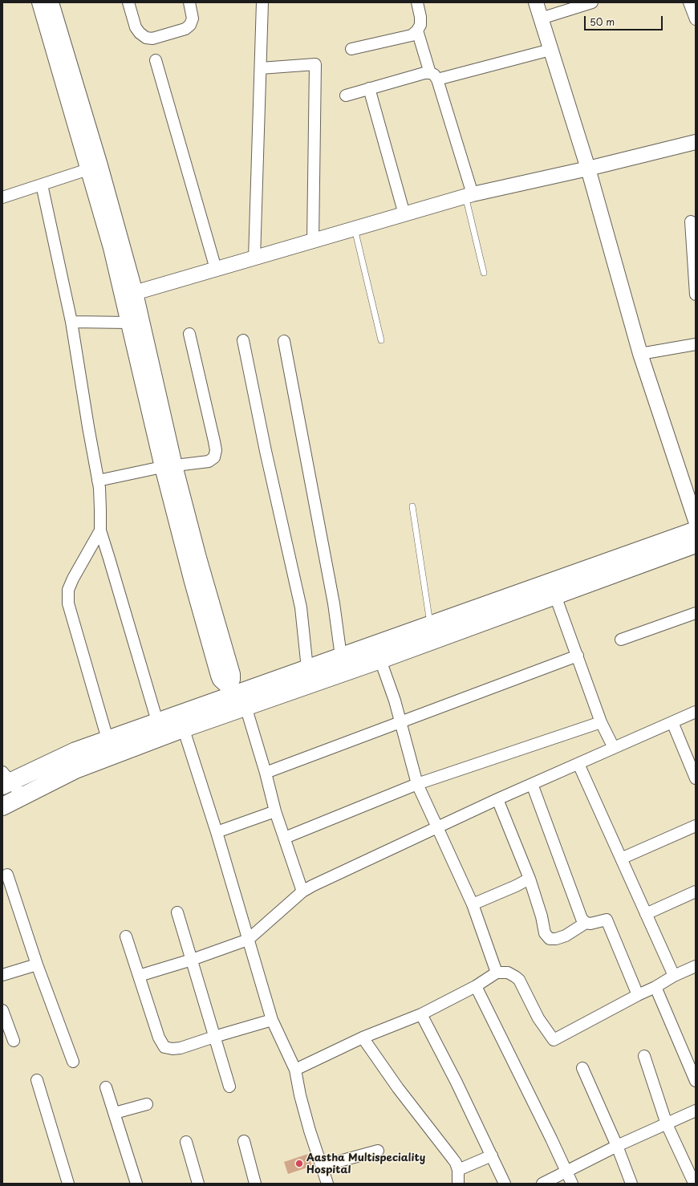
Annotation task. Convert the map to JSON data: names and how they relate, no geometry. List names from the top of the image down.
{
  "places": ["Aastha Multispeciality Hospital"],
  "scale_bar": "50 m"
}
